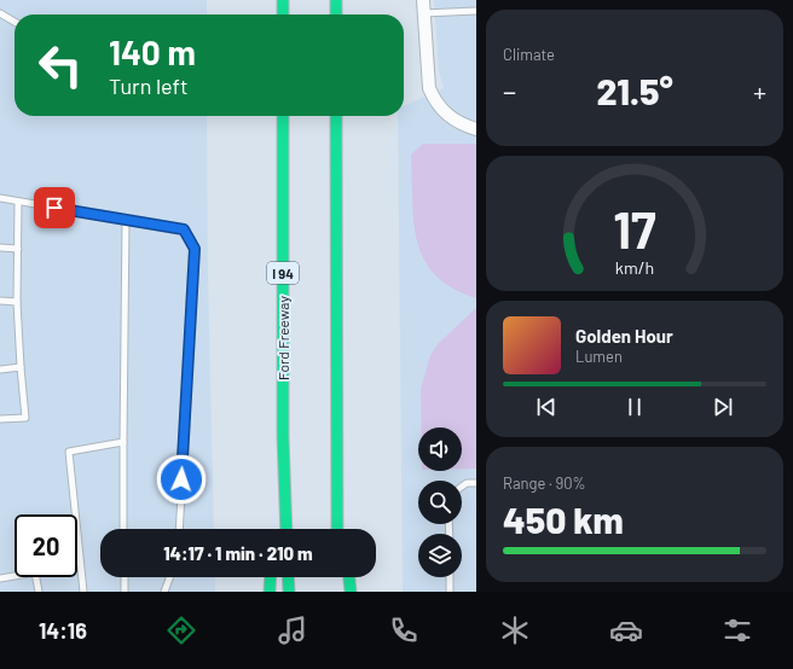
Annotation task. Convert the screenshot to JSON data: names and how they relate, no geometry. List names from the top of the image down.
{
  "streets": {
    "highway": ["I 94", "Ford Freeway"]
  },
  "page": {
    "tile": [
      "Climate",
      ["Range · 90%", "450 km"]
    ],
    "turn": ["140 m", "Turn left"],
    "heat": ["−", "21.5°", "+"],
    "song": ["Golden Hour", "Lumen"],
    "limit": "20",
    "trip": "14:17 · 1 min · 210 m",
    "tabs": "14:16",
    "gauge": ["17", "km/h"]
  }
}
